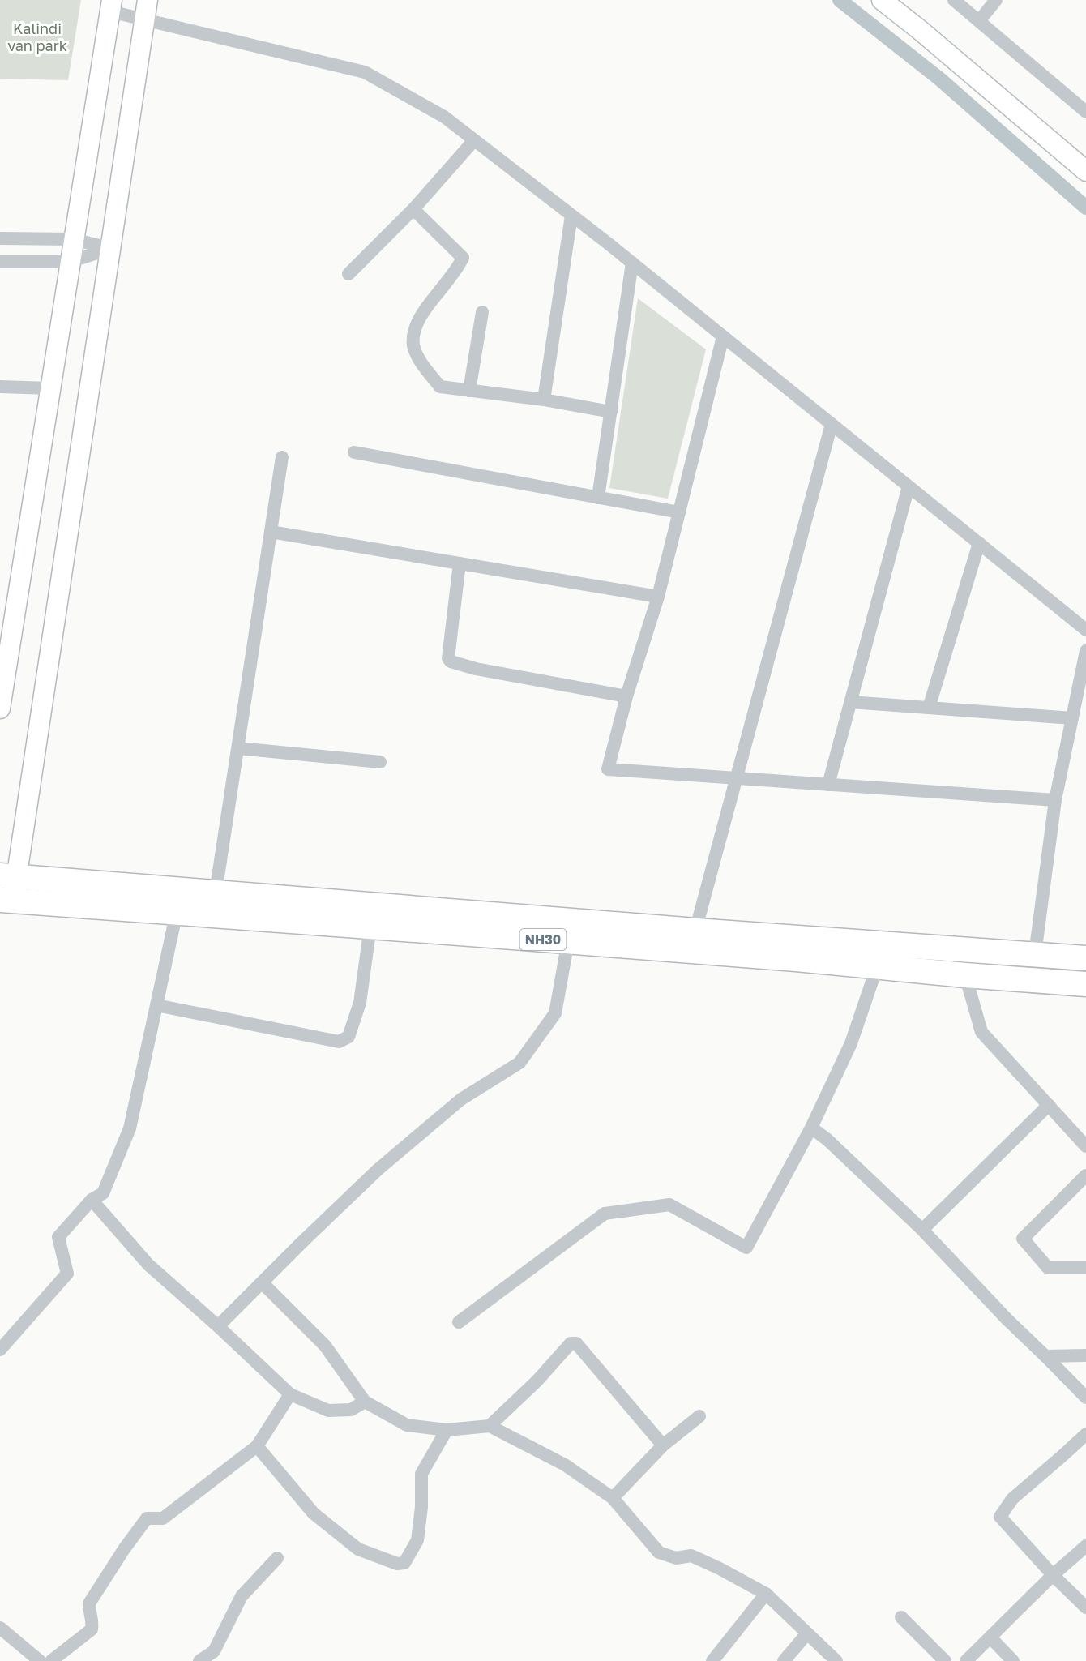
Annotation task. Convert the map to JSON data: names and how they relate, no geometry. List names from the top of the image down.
{
  "streets": {
    "highway": ["NH30"]
  },
  "parks": ["Kalindi van park"]
}
